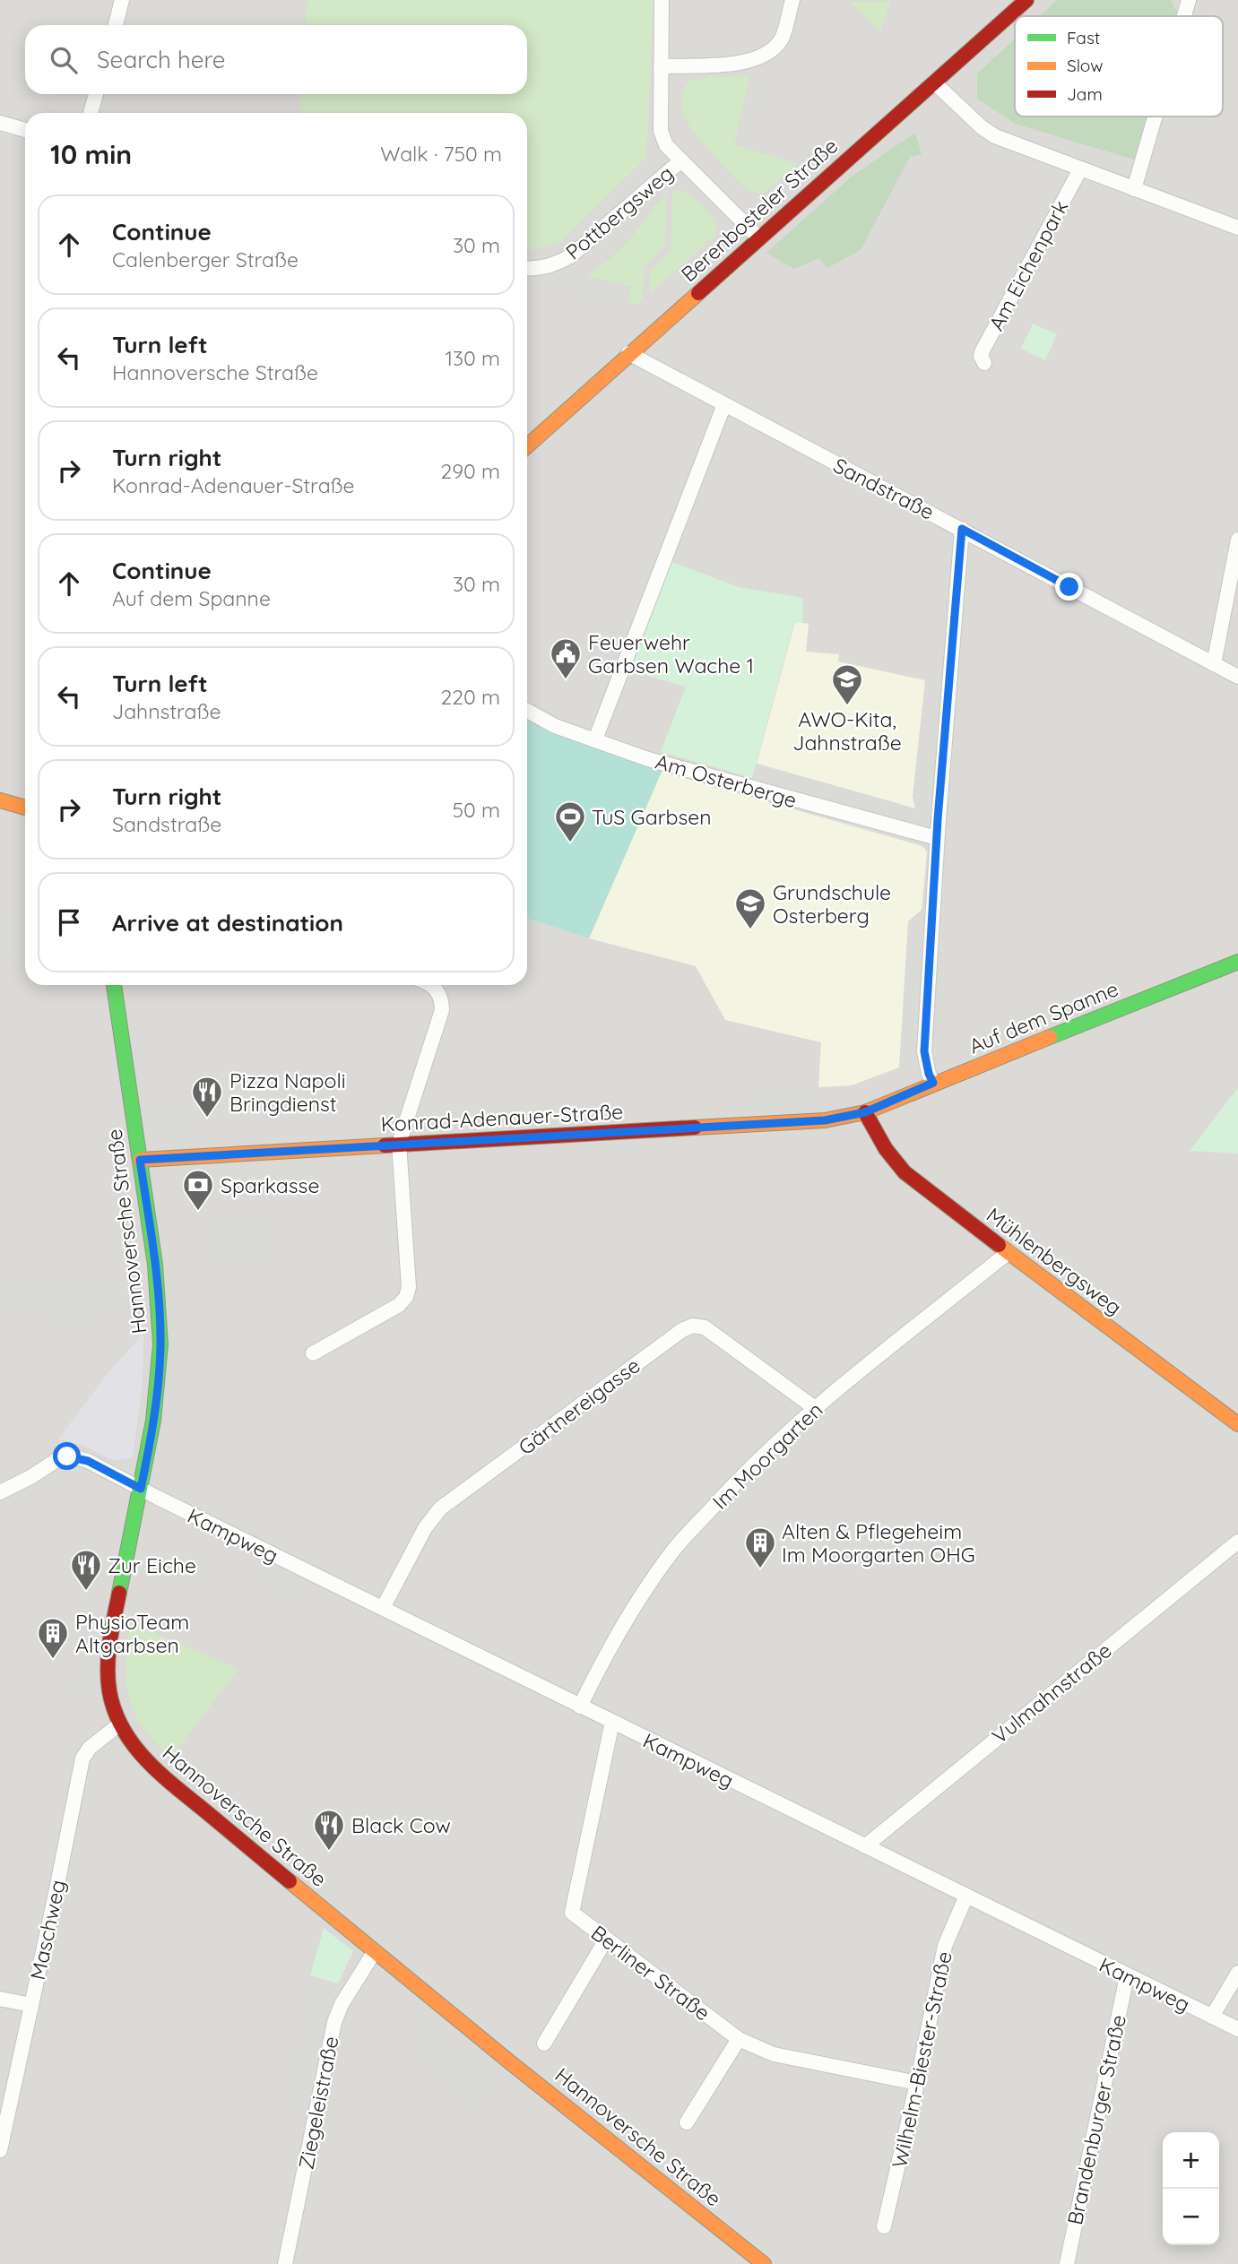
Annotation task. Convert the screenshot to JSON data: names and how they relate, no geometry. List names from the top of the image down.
{
  "streets": {
    "street": [
      "Berenbosteler Straße",
      "Pottbergsweg",
      "Am Eichenpark",
      "Sandstraße",
      "Am Osterberge",
      "Auf dem Spanne",
      "Konrad-Adenauer-Straße",
      "Hannoversche Straße",
      "Mühlenbergsweg",
      "Gärtnereigasse",
      "Im Moorgarten",
      "Kampweg",
      "Vulmahnstraße",
      "Maschweg",
      "Berliner Straße",
      "Wilhelm-Biester-Straße",
      "Ziegeleistraße",
      "Brandenburger Straße"
    ]
  },
  "crossings": [
    ["Berenbosteler Straße", "Sandstraße"],
    ["Auf dem Spanne", "Konrad-Adenauer-Straße"],
    ["Auf dem Spanne", "Mühlenbergsweg"],
    ["Konrad-Adenauer-Straße", "Hannoversche Straße"],
    ["Konrad-Adenauer-Straße", "Mühlenbergsweg"],
    ["Hannoversche Straße", "Kampweg"],
    ["Hannoversche Straße", "Maschweg"],
    ["Hannoversche Straße", "Ziegeleistraße"],
    ["Mühlenbergsweg", "Im Moorgarten"],
    ["Gärtnereigasse", "Im Moorgarten"],
    ["Gärtnereigasse", "Kampweg"],
    ["Im Moorgarten", "Kampweg"],
    ["Kampweg", "Vulmahnstraße"],
    ["Kampweg", "Berliner Straße"],
    ["Kampweg", "Wilhelm-Biester-Straße"],
    ["Kampweg", "Brandenburger Straße"],
    ["Berliner Straße", "Wilhelm-Biester-Straße"]
  ],
  "places": {
    "public building": ["Feuerwehr Garbsen Wache 1"],
    "school or university": ["AWO-Kita, Jahnstraße", "Grundschule Osterberg"],
    "sports": ["TuS Garbsen"],
    "restaurant": ["Pizza Napoli Bringdienst", "Zur Eiche", "Black Cow"],
    "bank": ["Sparkasse"],
    "building": ["Alten & Pflegeheim Im Moorgarten OHG", "PhysioTeam Altgarbsen"]
  },
  "legend": ["Fast", "Slow", "Jam"],
  "page": {
    "search": "Search here",
    "heading": ["10 min", "Walk · 750 m"],
    "list": [
      ["Continue", "Calenberger Straße", "30 m"],
      ["Turn left", "Hannoversche Straße", "130 m"],
      ["Turn right", "Konrad-Adenauer-Straße", "290 m"],
      ["Continue", "Auf dem Spanne", "30 m"],
      ["Turn left", "Jahnstraße", "220 m"],
      ["Turn right", "Sandstraße", "50 m"],
      "Arrive at destination"
    ],
    "map_buttons": ["+", "−"]
  }
}
